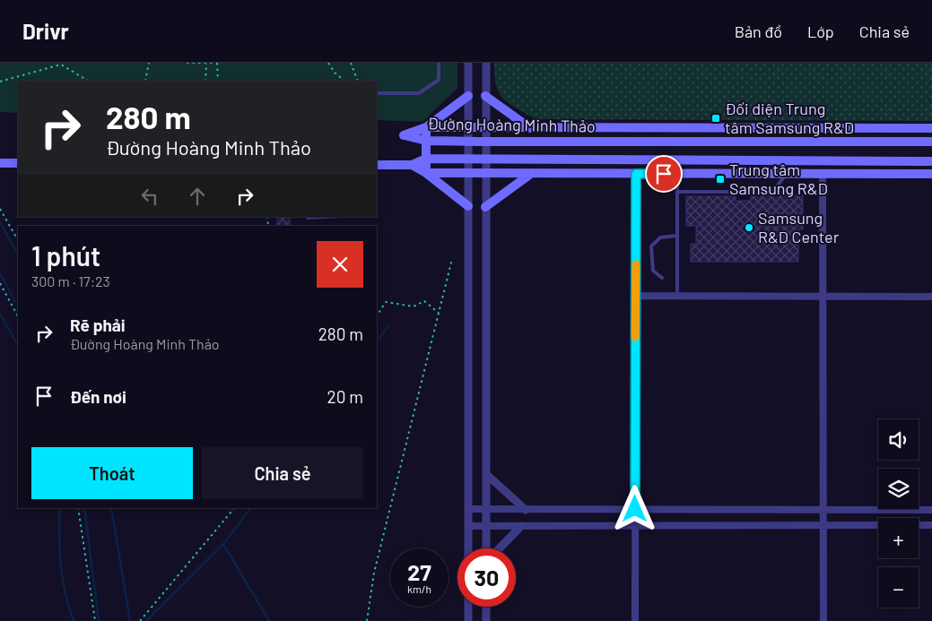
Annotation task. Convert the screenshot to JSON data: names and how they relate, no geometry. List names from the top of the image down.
{
  "streets": {
    "main road": ["Đường Hoàng Minh Thảo"]
  },
  "places": {
    "transit": ["Đối diện Trung tâm Samsung R&D", "Trung tâm Samsung R&D"],
    "other": ["Samsung R&D Center"]
  },
  "page": {
    "header": "Drivr",
    "nav": ["Bản đồ", "Lớp", "Chia sẻ"],
    "turn": ["280 m", "Đường Hoàng Minh Thảo"],
    "heading": ["1 phút", "300 m · 17:23"],
    "list": [
      {
        "name": "Rẽ phải",
        "note": "Đường Hoàng Minh Thảo",
        "value": "280 m"
      },
      {
        "name": "Đến nơi",
        "value": "20 m"
      }
    ],
    "map_buttons": ["+", "−"],
    "buttons": ["Thoát", "Chia sẻ"],
    "speed": "27 km/h",
    "limit": "30"
  }
}
